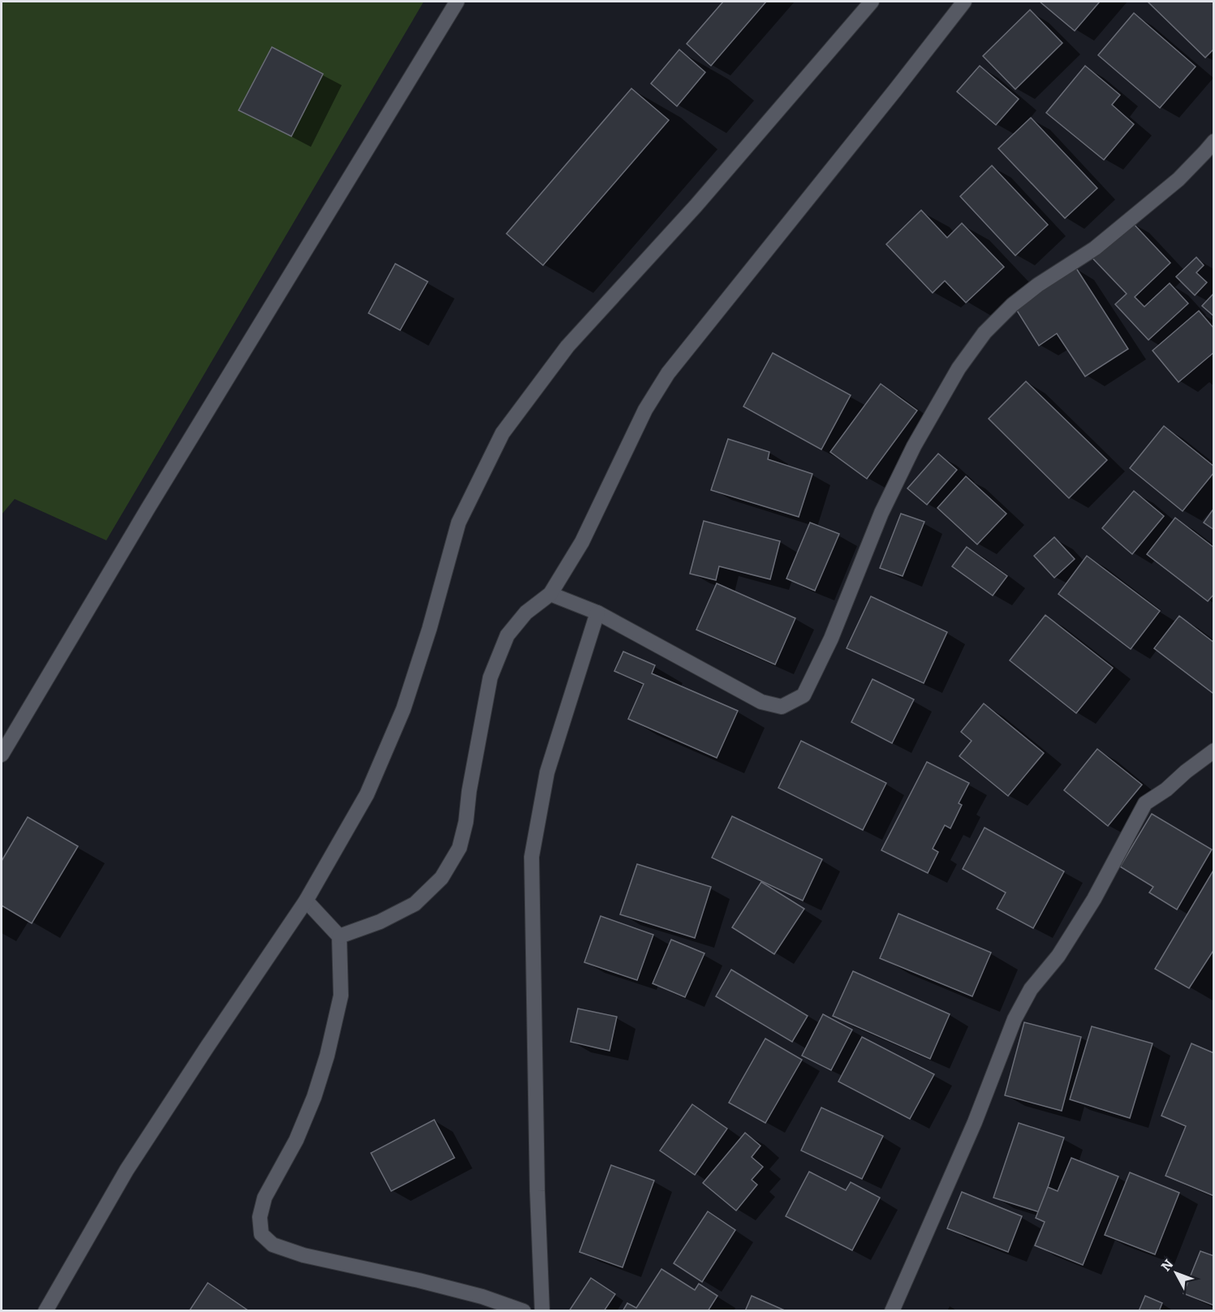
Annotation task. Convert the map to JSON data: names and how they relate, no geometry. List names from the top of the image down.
{
  "north": "top left"
}
